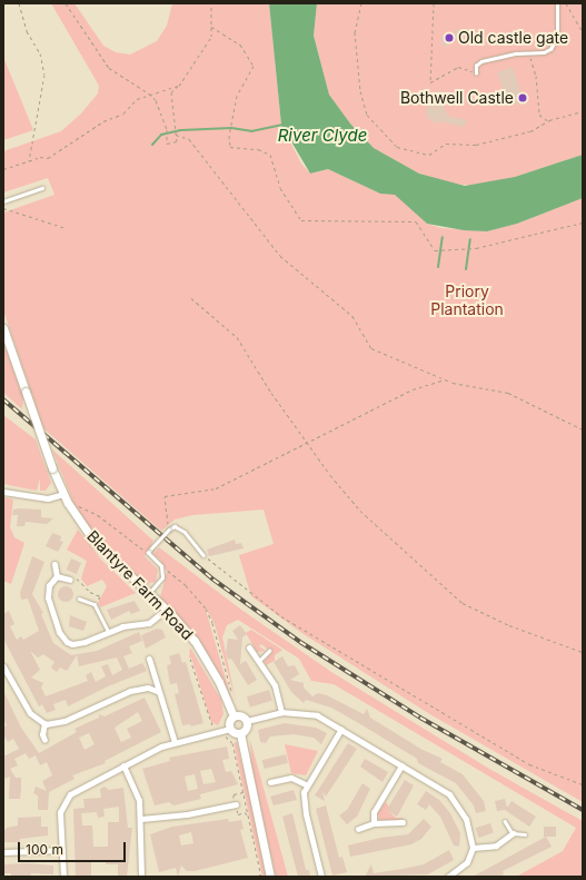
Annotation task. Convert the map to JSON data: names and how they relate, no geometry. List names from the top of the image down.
{
  "streets": {
    "main road": ["Blantyre Farm Road"]
  },
  "water": ["River Clyde"],
  "parks": ["Priory Plantation"],
  "places": ["Old castle gate", "Bothwell Castle"],
  "scale_bar": "100 m"
}
